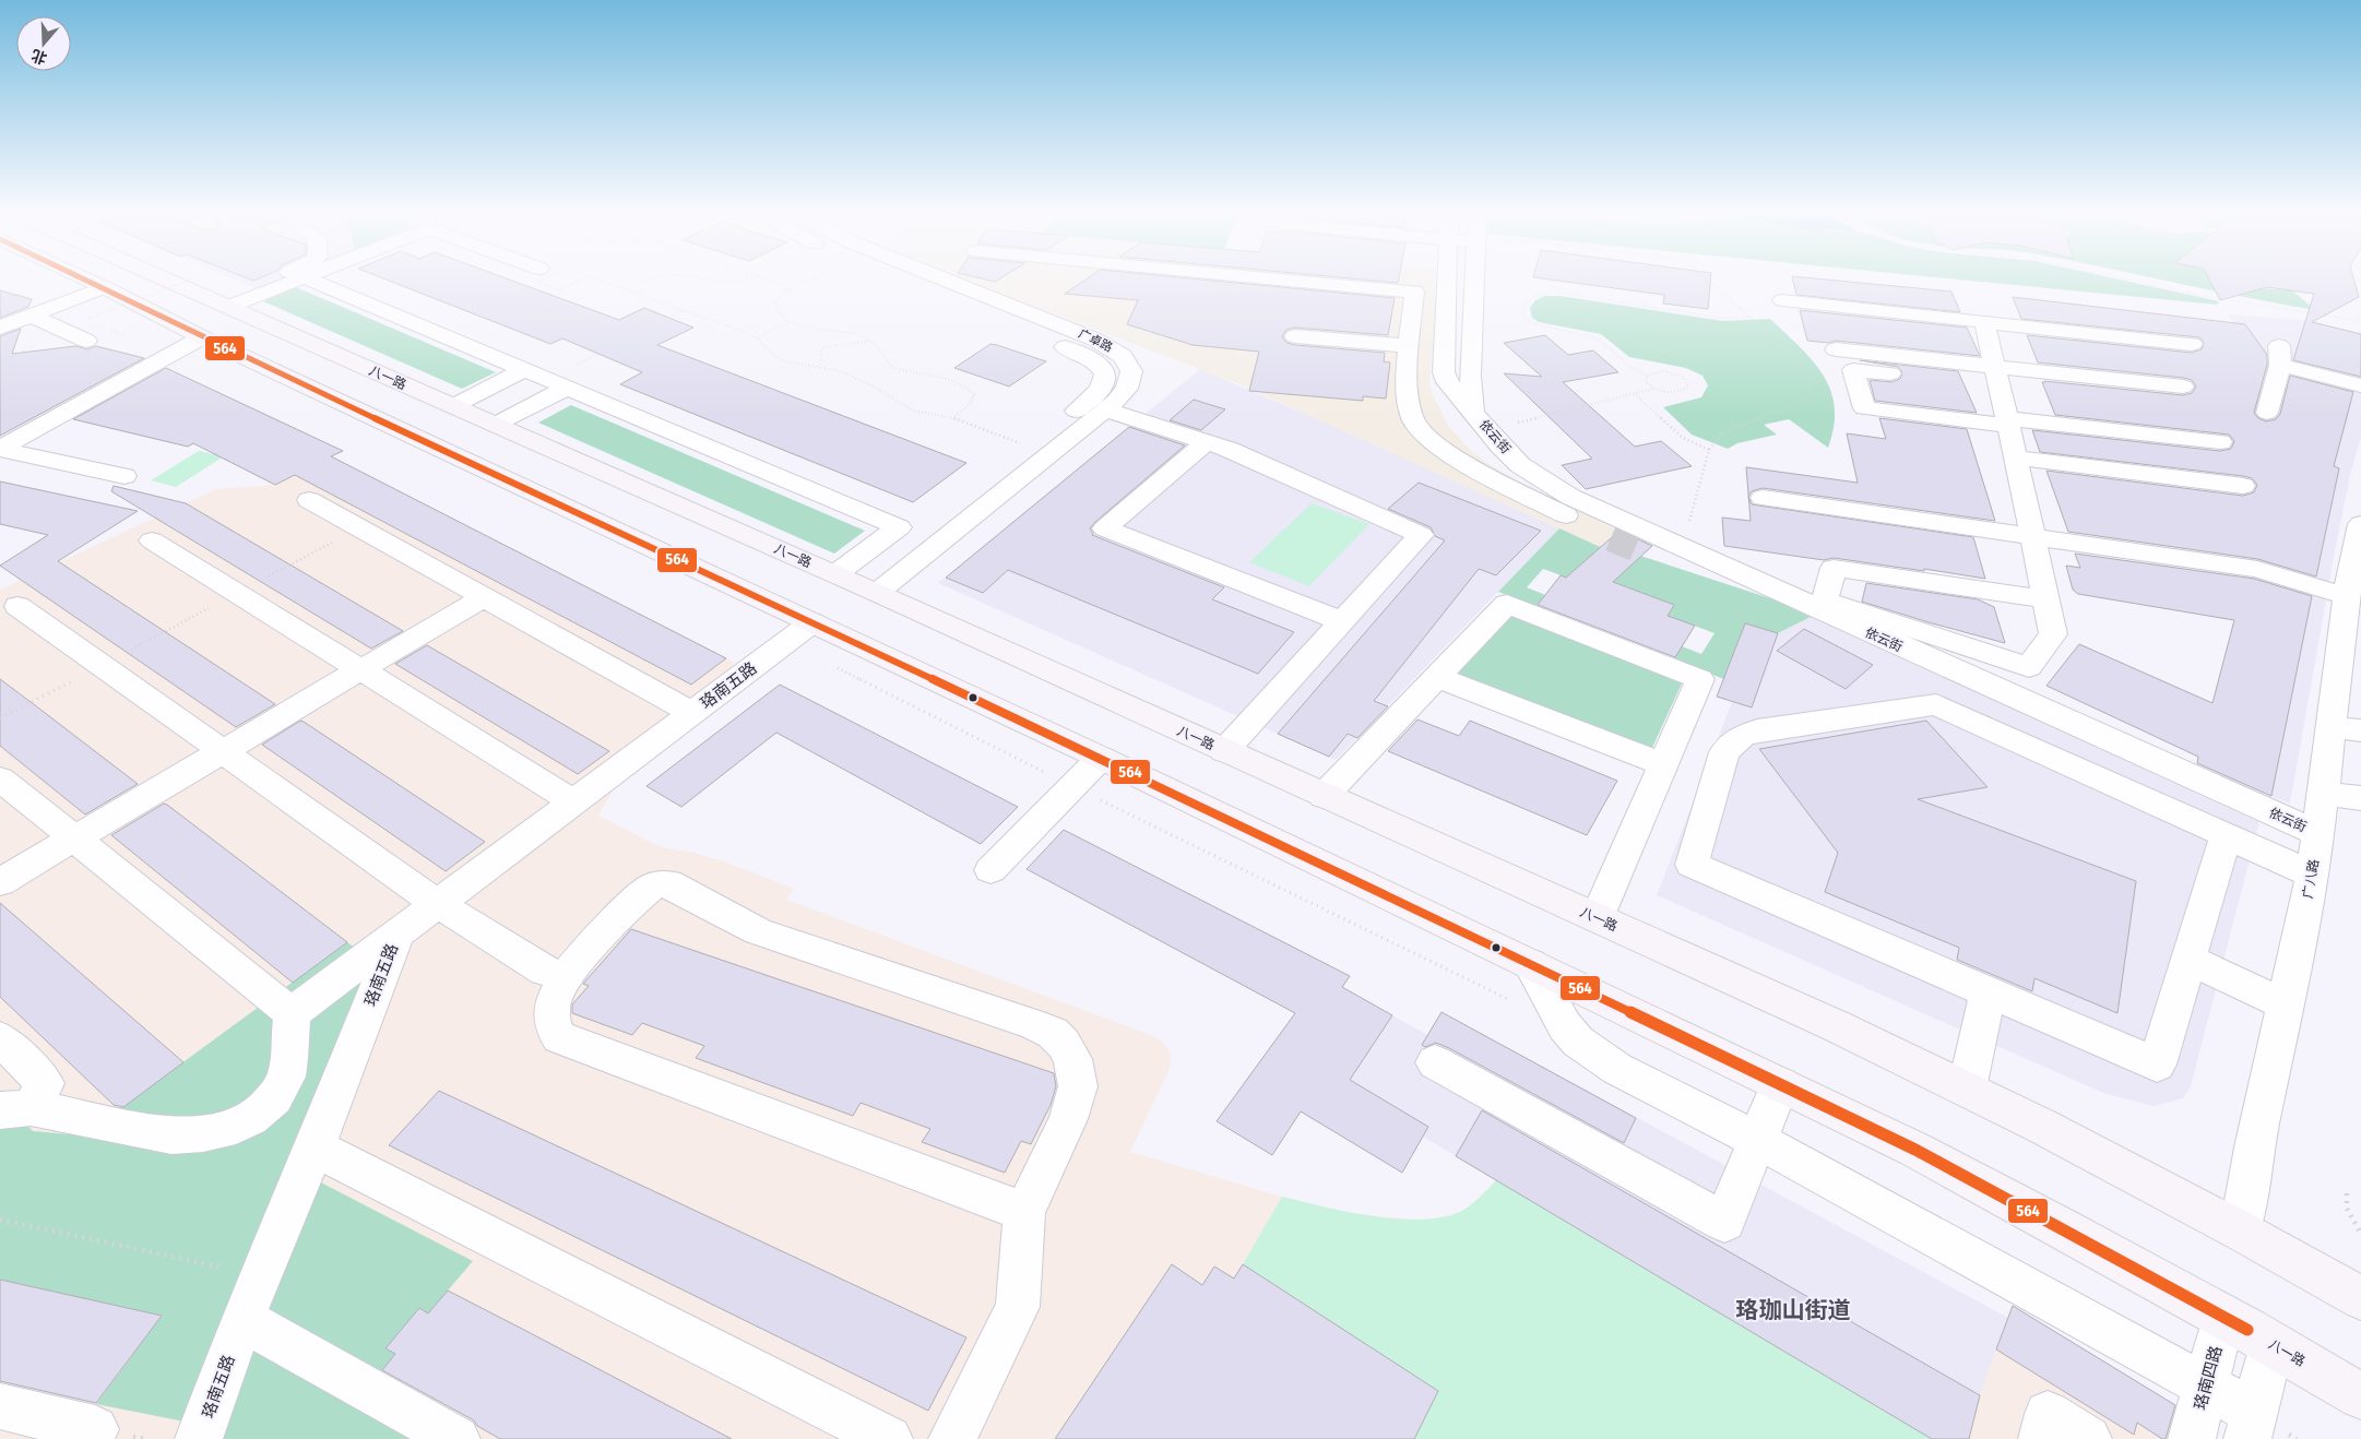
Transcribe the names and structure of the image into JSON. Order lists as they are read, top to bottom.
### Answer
{
  "streets": {
    "main road": ["八一路"],
    "street": [
      "广卓路",
      "依云街",
      "珞南五路",
      "广八路",
      "珞南四路"
    ]
  },
  "crossings": [
    ["广卓路", "八一路"],
    ["八一路", "珞南五路"],
    ["八一路", "广八路"],
    ["八一路", "珞南四路"],
    ["依云街", "广八路"]
  ],
  "districts": ["珞珈山街道"],
  "lines": ["transit line 564"],
  "north": "bottom"
}
